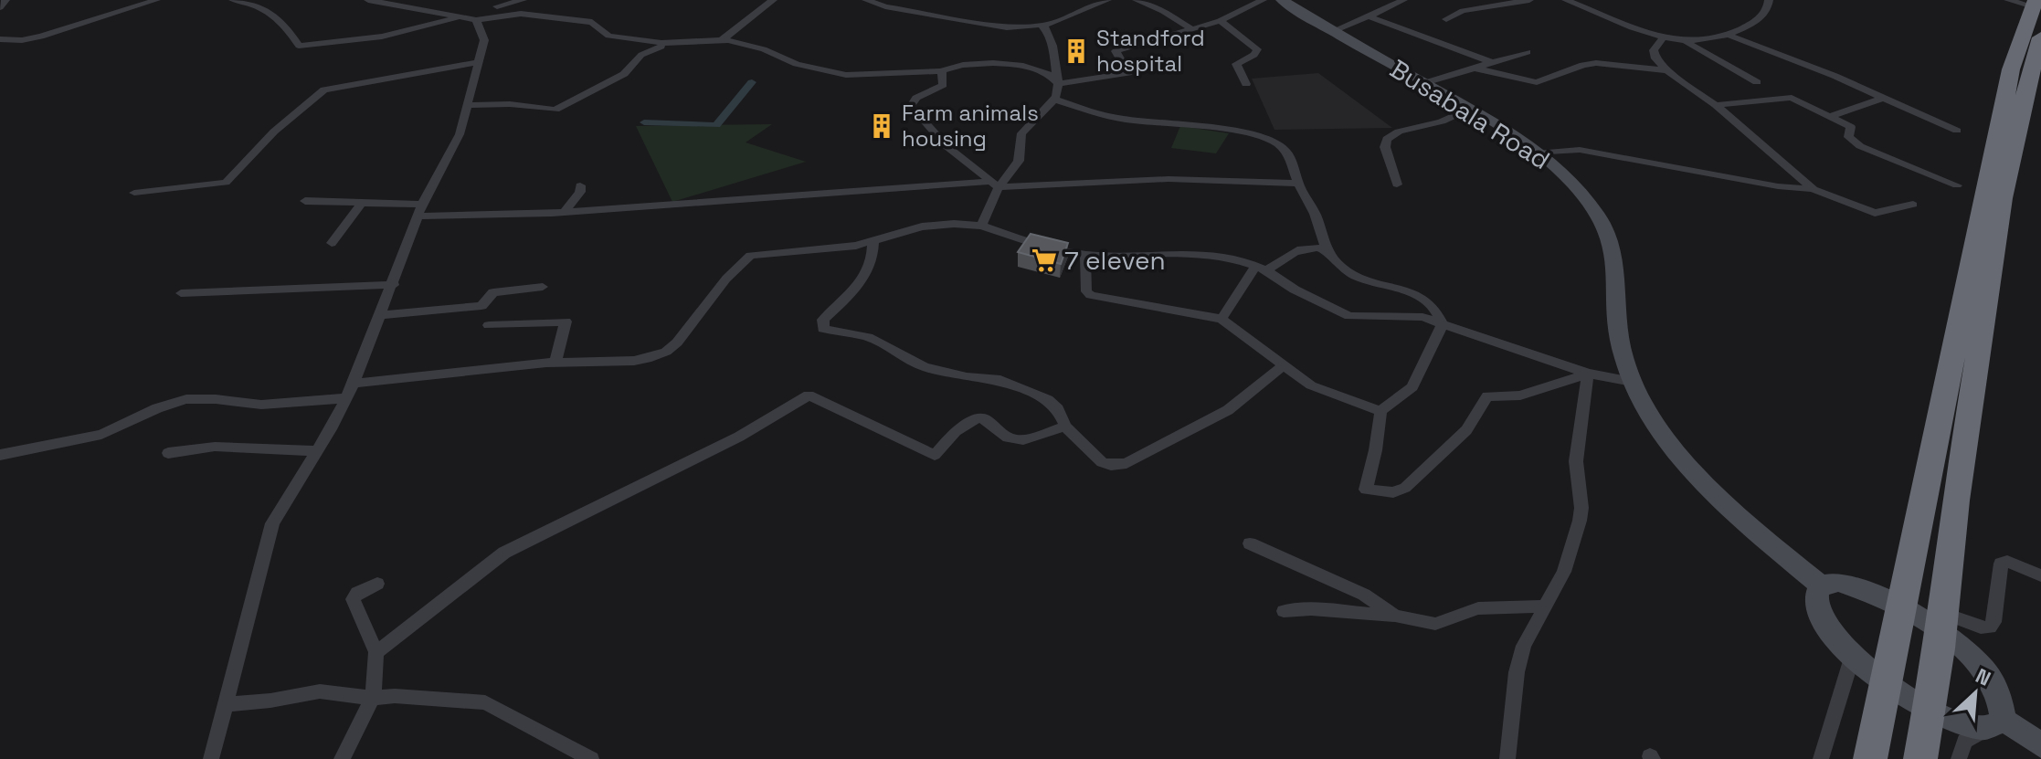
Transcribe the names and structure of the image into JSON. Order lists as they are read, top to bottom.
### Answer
{
  "streets": {
    "street": ["Busabala Road"]
  },
  "places": {
    "building": ["Standford hospital", "Farm animals housing"],
    "supermarket": ["7 eleven"]
  },
  "north": "top right"
}
